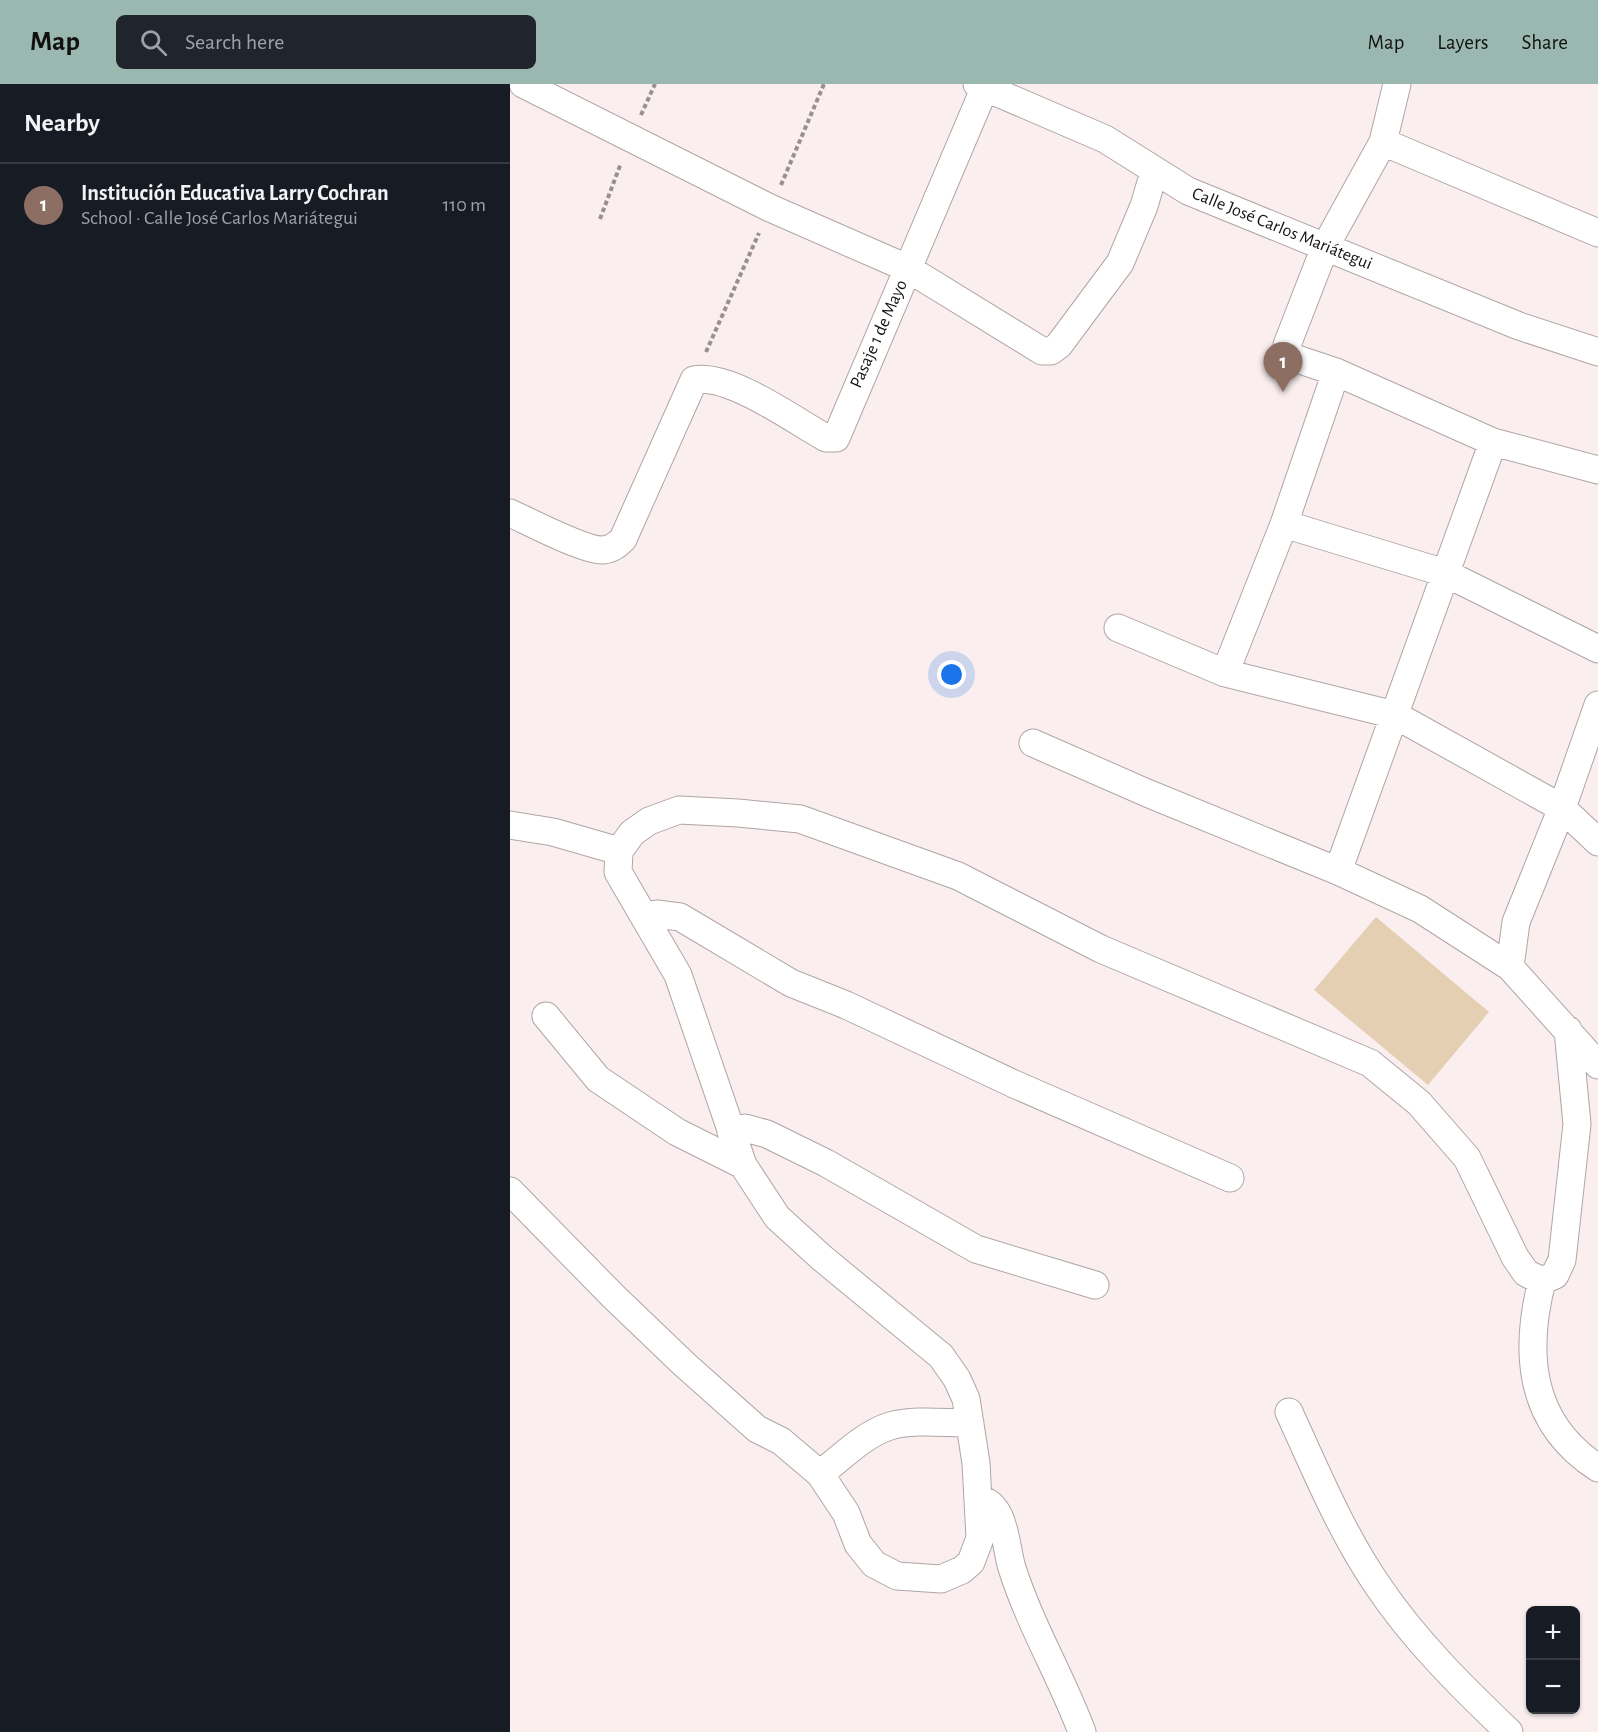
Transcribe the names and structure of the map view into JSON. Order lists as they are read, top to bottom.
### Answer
{
  "streets": {
    "street": ["Calle José Carlos Mariátegui", "Pasaje 1 de Mayo"]
  },
  "crossings": [
    ["Calle José Carlos Mariátegui", "Pasaje 1 de Mayo"]
  ],
  "page": {
    "header": "Map",
    "search": "Search here",
    "nav": ["Map", "Layers", "Share"],
    "heading": "Nearby",
    "list": [
      {
        "mark": "1",
        "name": "Institución Educativa Larry Cochran",
        "note": "School · Calle José Carlos Mariátegui",
        "value": "110 m"
      }
    ],
    "pins": "1",
    "map_buttons": ["+", "−"]
  }
}
